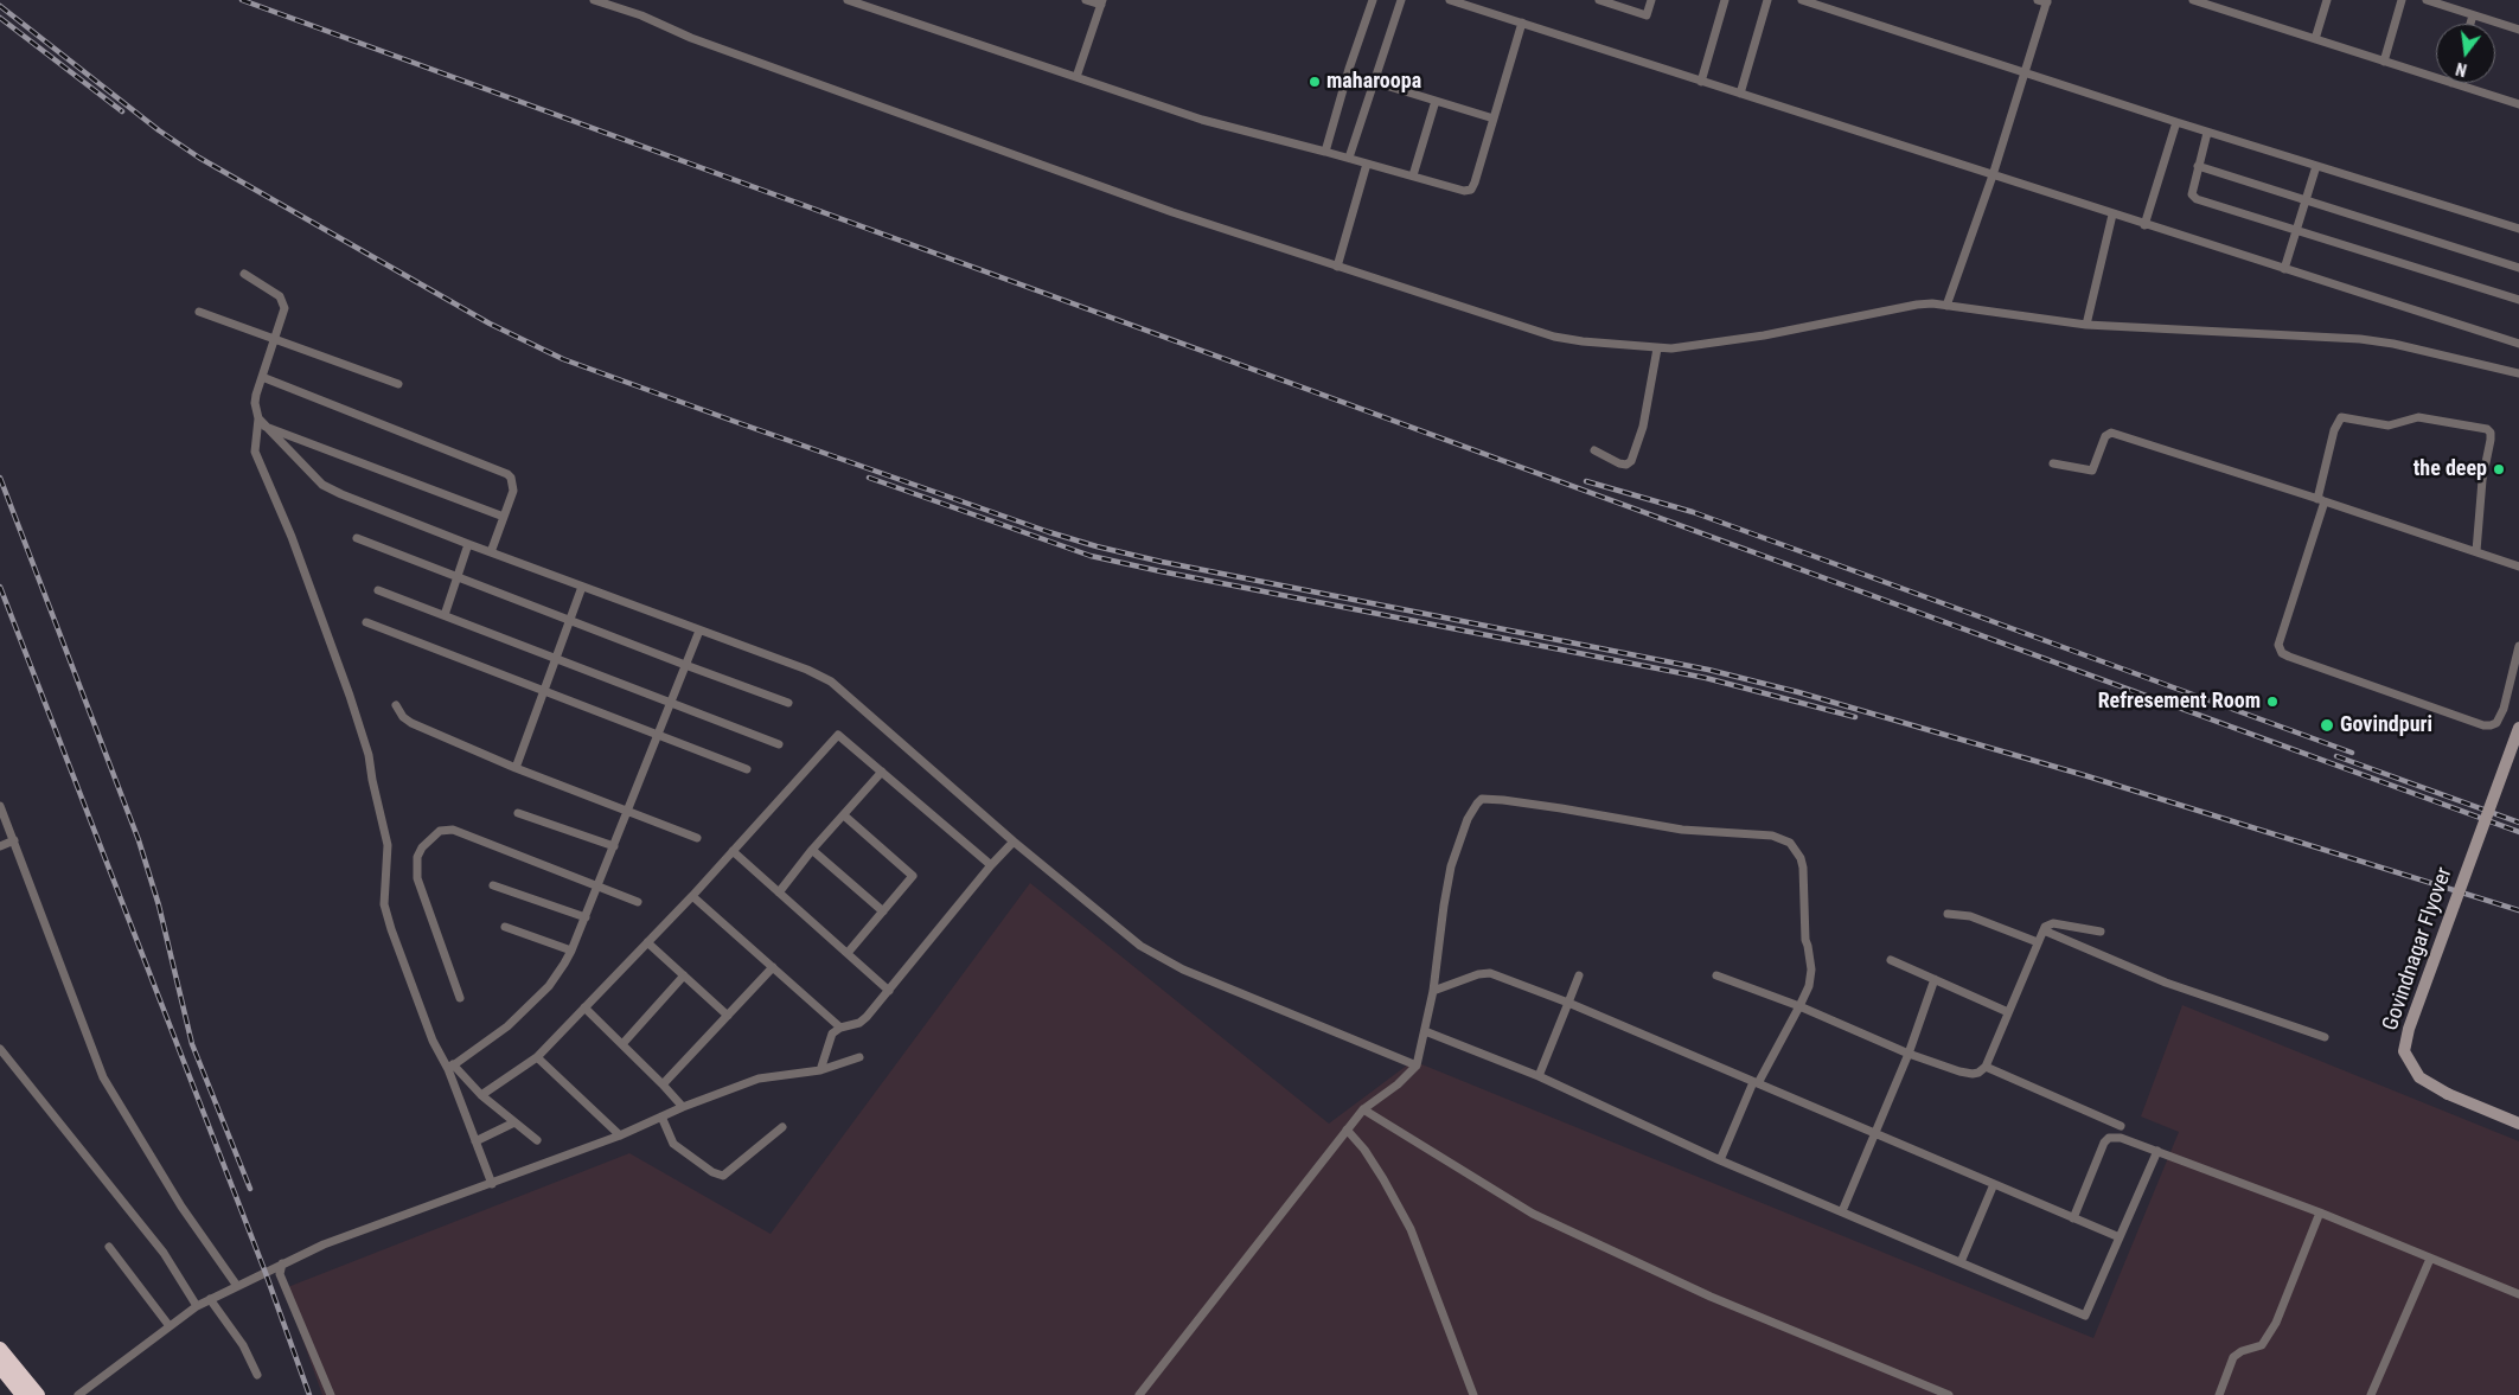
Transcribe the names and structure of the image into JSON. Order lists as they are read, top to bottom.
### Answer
{
  "streets": {
    "main road": ["Govindnagar Flyover"]
  },
  "places": [
    "maharoopa",
    "the deep",
    "Refresement Room",
    "Govindpuri"
  ],
  "north": "bottom"
}
